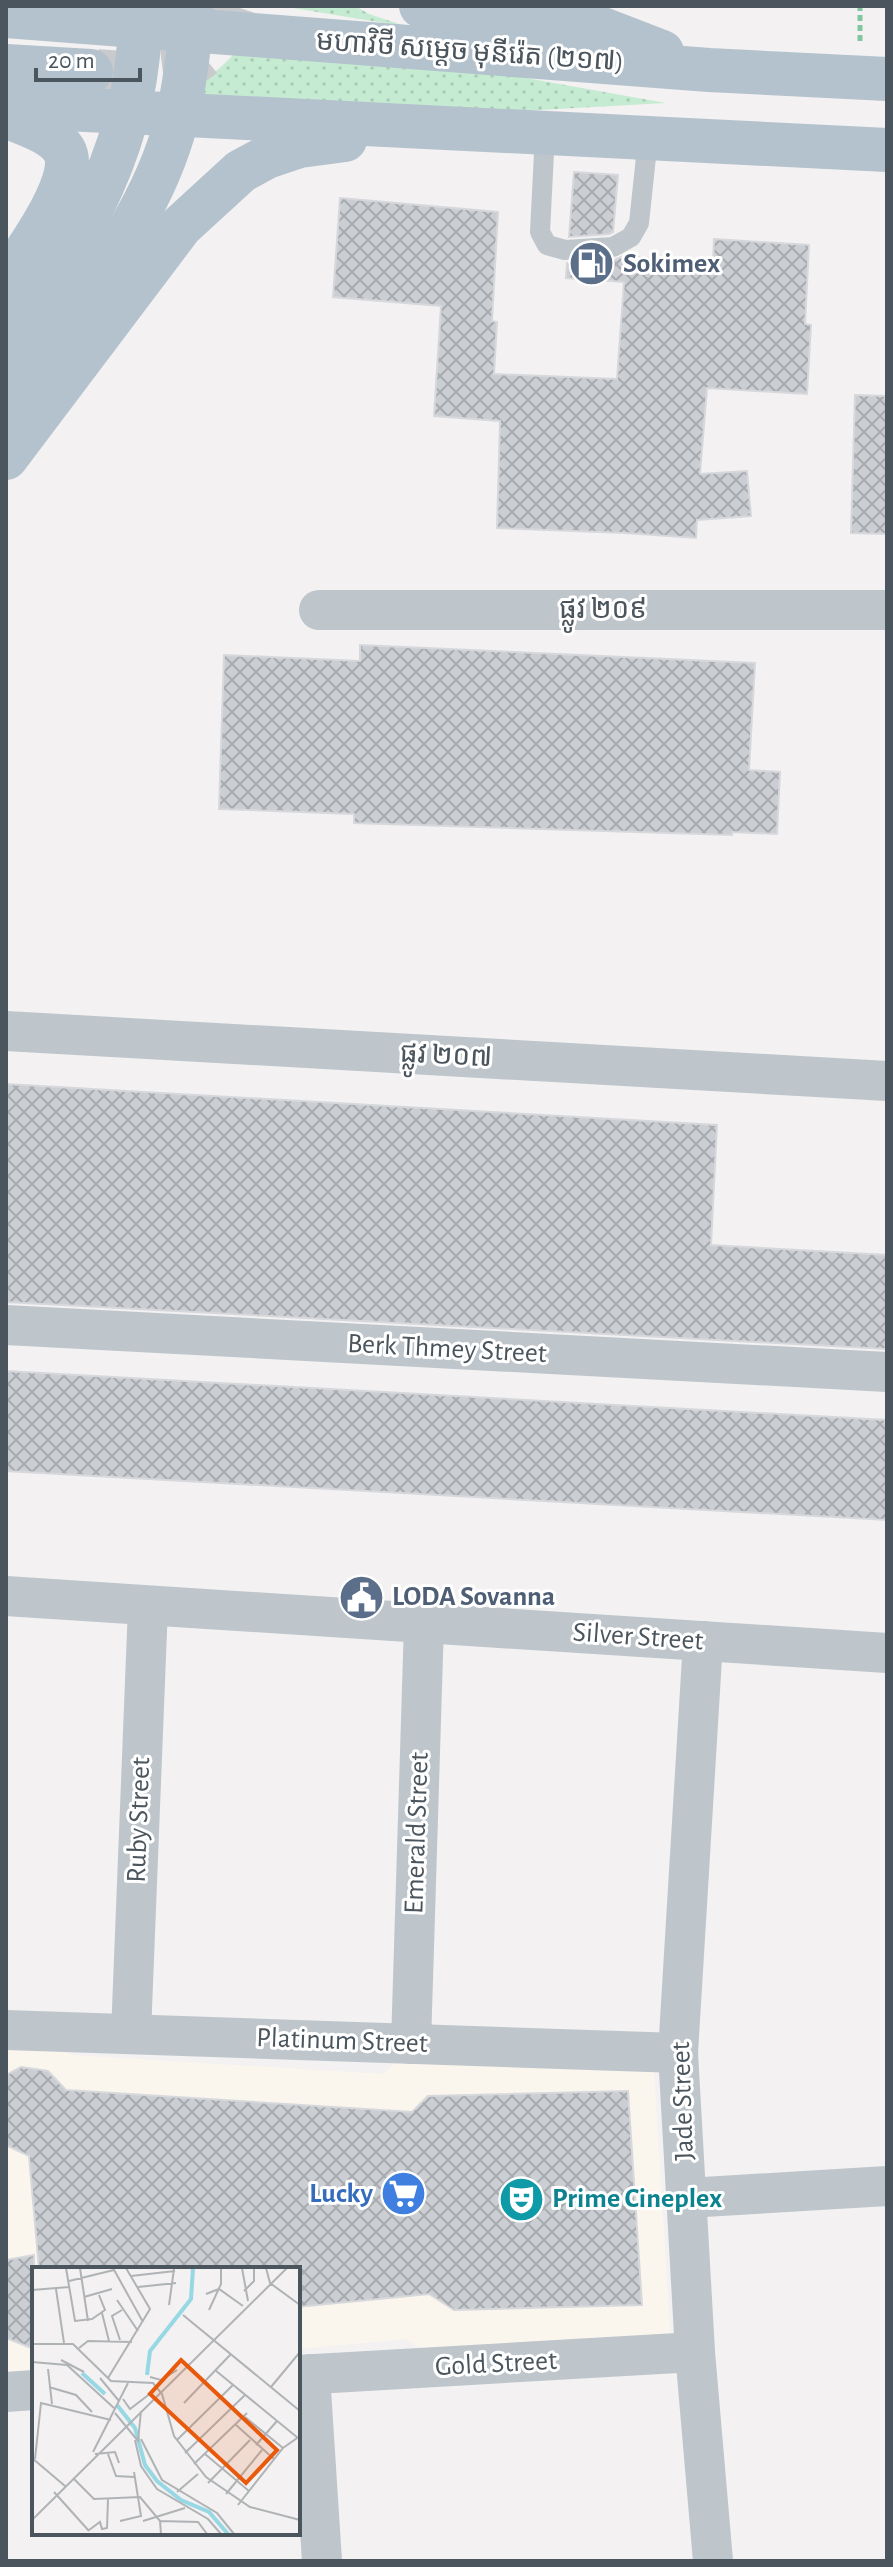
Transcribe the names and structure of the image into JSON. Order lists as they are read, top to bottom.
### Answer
{
  "streets": {
    "main road": ["មហាវិថី សម្តេច មុនីរ៉េត (២១៧)"],
    "street": [
      "ផ្លូវ ២០៩",
      "ផ្លូវ ២០៧",
      "Berk Thmey Street",
      "Silver Street",
      "Ruby Street",
      "Emerald Street",
      "Platinum Street",
      "Jade Street",
      "Gold Street"
    ]
  },
  "crossings": [
    ["Silver Street", "Ruby Street"],
    ["Silver Street", "Emerald Street"],
    ["Silver Street", "Jade Street"],
    ["Ruby Street", "Platinum Street"],
    ["Emerald Street", "Platinum Street"],
    ["Platinum Street", "Jade Street"],
    ["Jade Street", "Gold Street"]
  ],
  "places": {
    "fuel station": ["Sokimex"],
    "public building": ["LODA Sovanna"],
    "supermarket": ["Lucky"],
    "theatre": ["Prime Cineplex"]
  },
  "scale_bar": "20 m"
}
